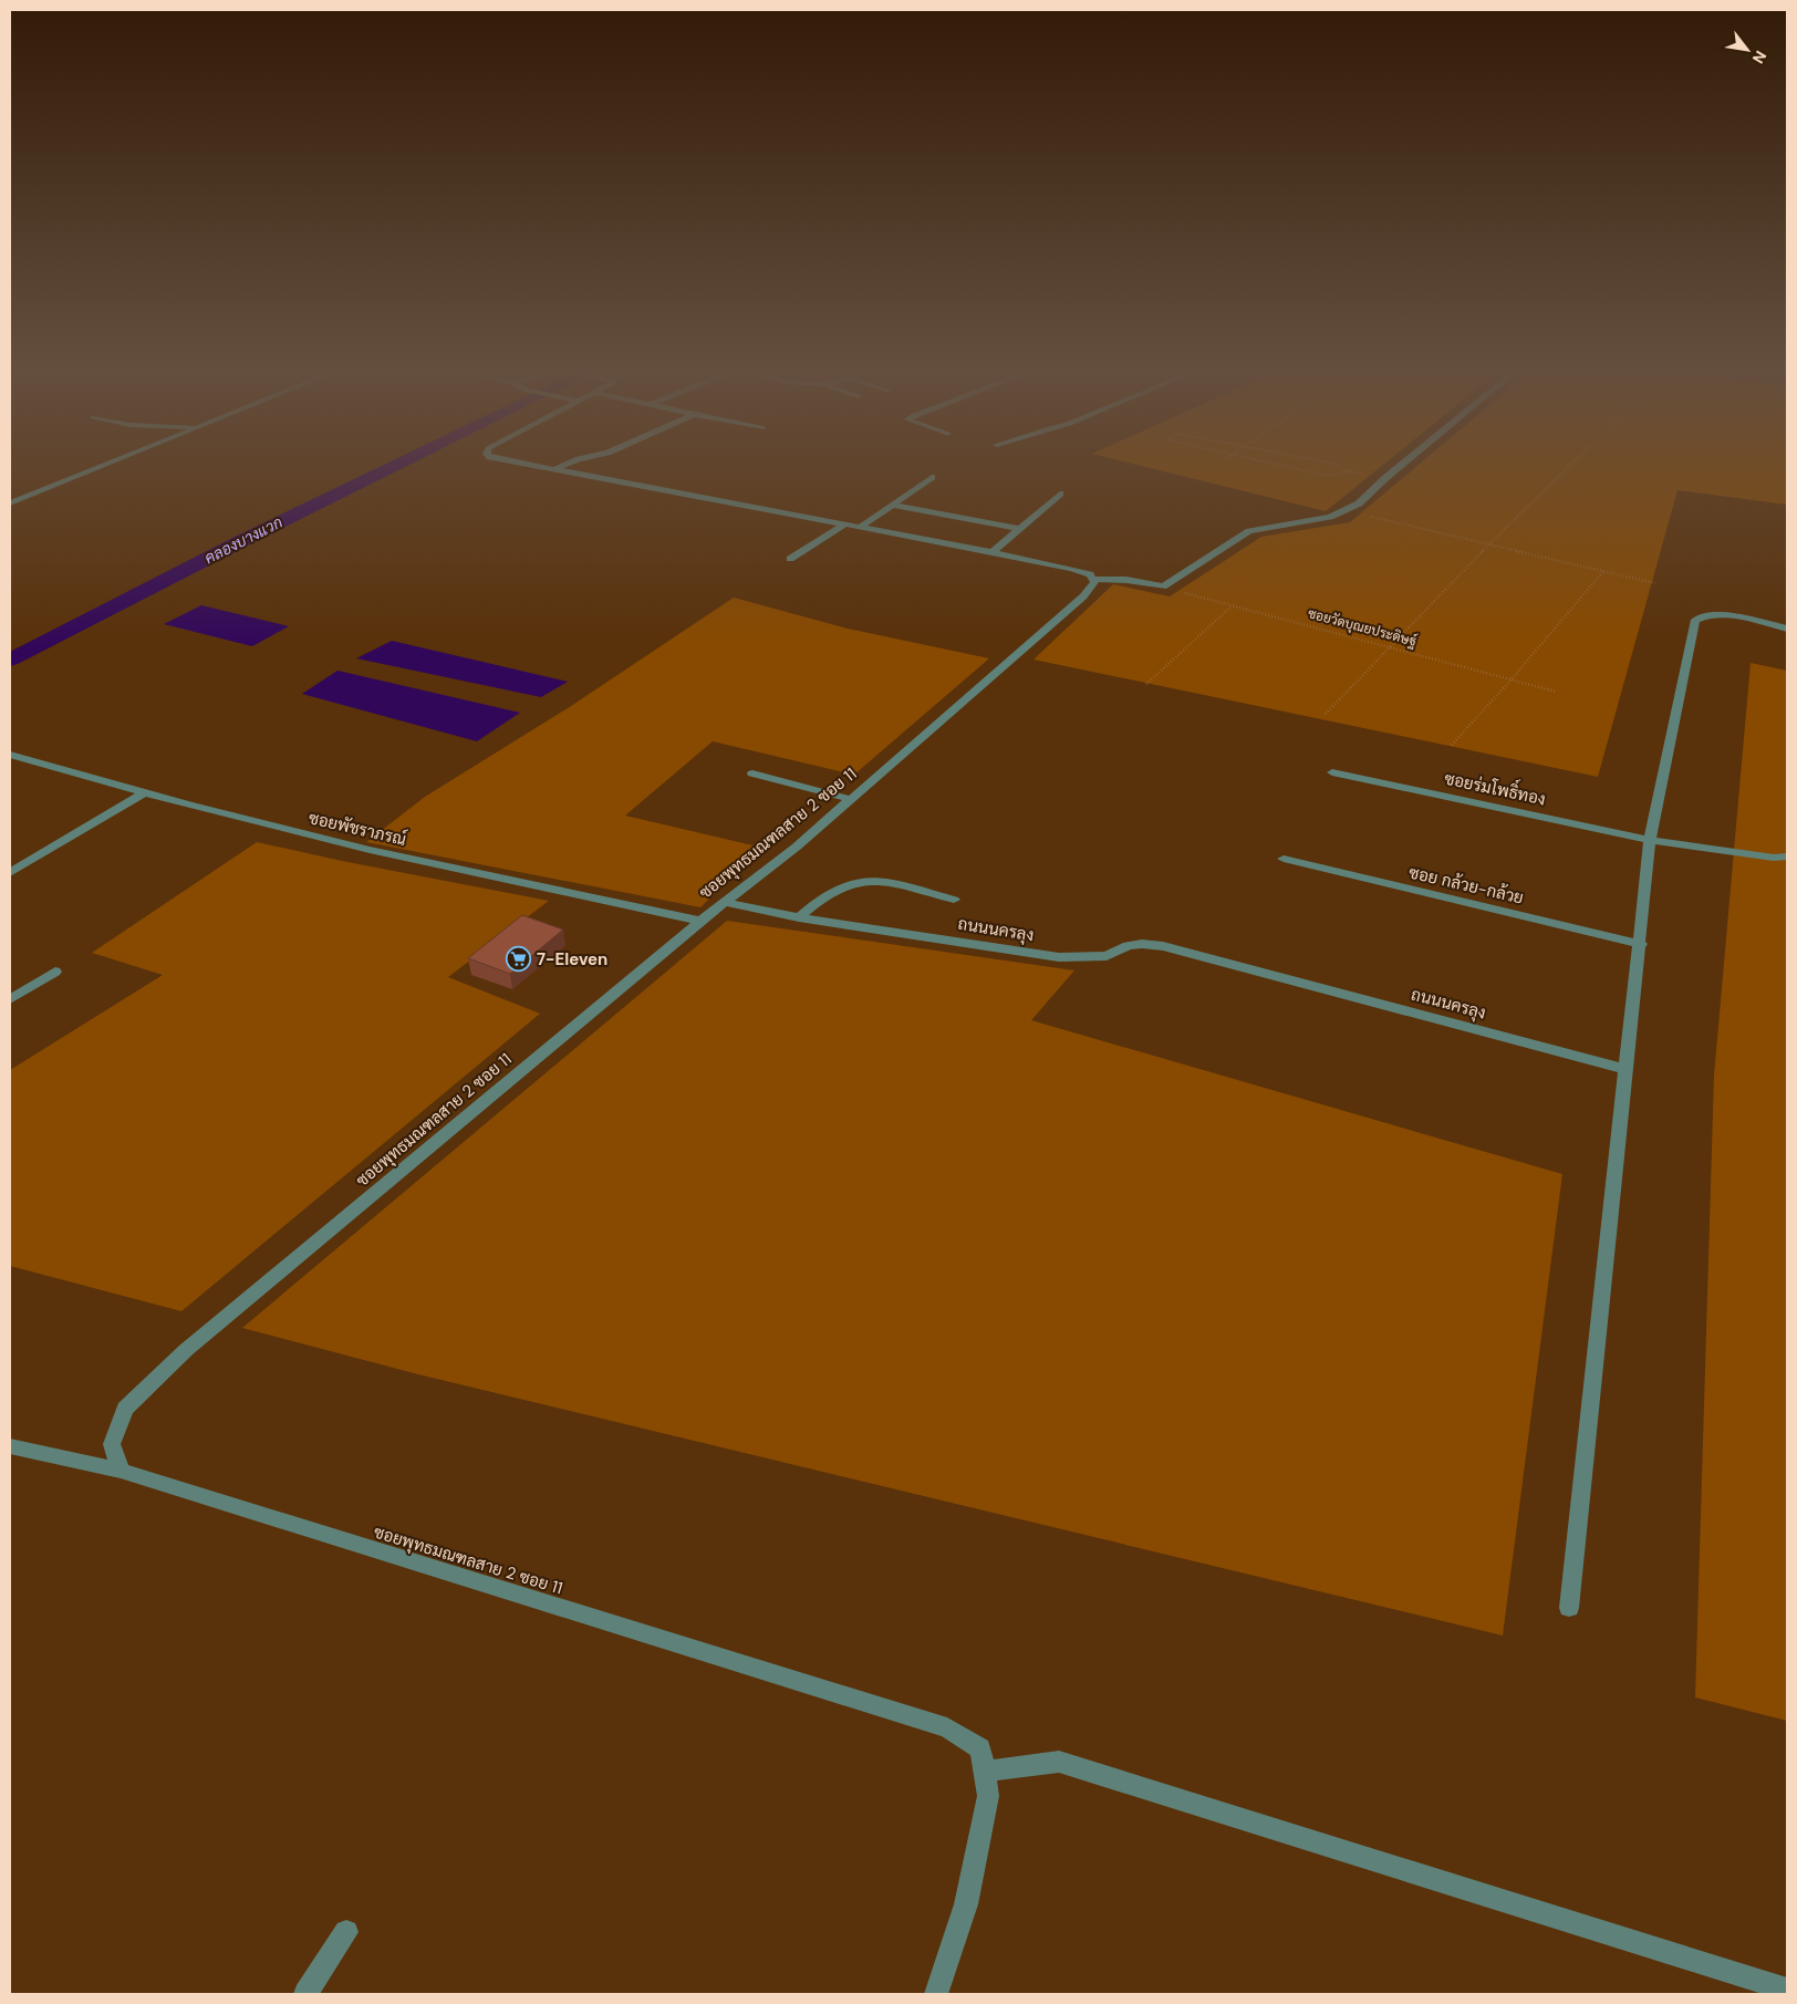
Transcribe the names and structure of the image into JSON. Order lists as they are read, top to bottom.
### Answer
{
  "streets": {
    "street": [
      "ซอยร่มโพธิ์ทอง",
      "ซอยพัชราภรณ์",
      "ซอยพุทธมณฑลสาย 2 ซอย 11",
      "ซอย กล้วย-กล้วย",
      "ถนนนครลุง"
    ],
    "path": ["ซอยวัดบุณยประดิษฐ์"]
  },
  "crossings": [
    ["ซอยพัชราภรณ์", "ซอยพุทธมณฑลสาย 2 ซอย 11"],
    ["ซอยพุทธมณฑลสาย 2 ซอย 11", "ถนนนครลุง"]
  ],
  "water": ["คลองบางแวก"],
  "places": {
    "supermarket": ["7-Eleven"]
  },
  "north": "bottom right"
}
